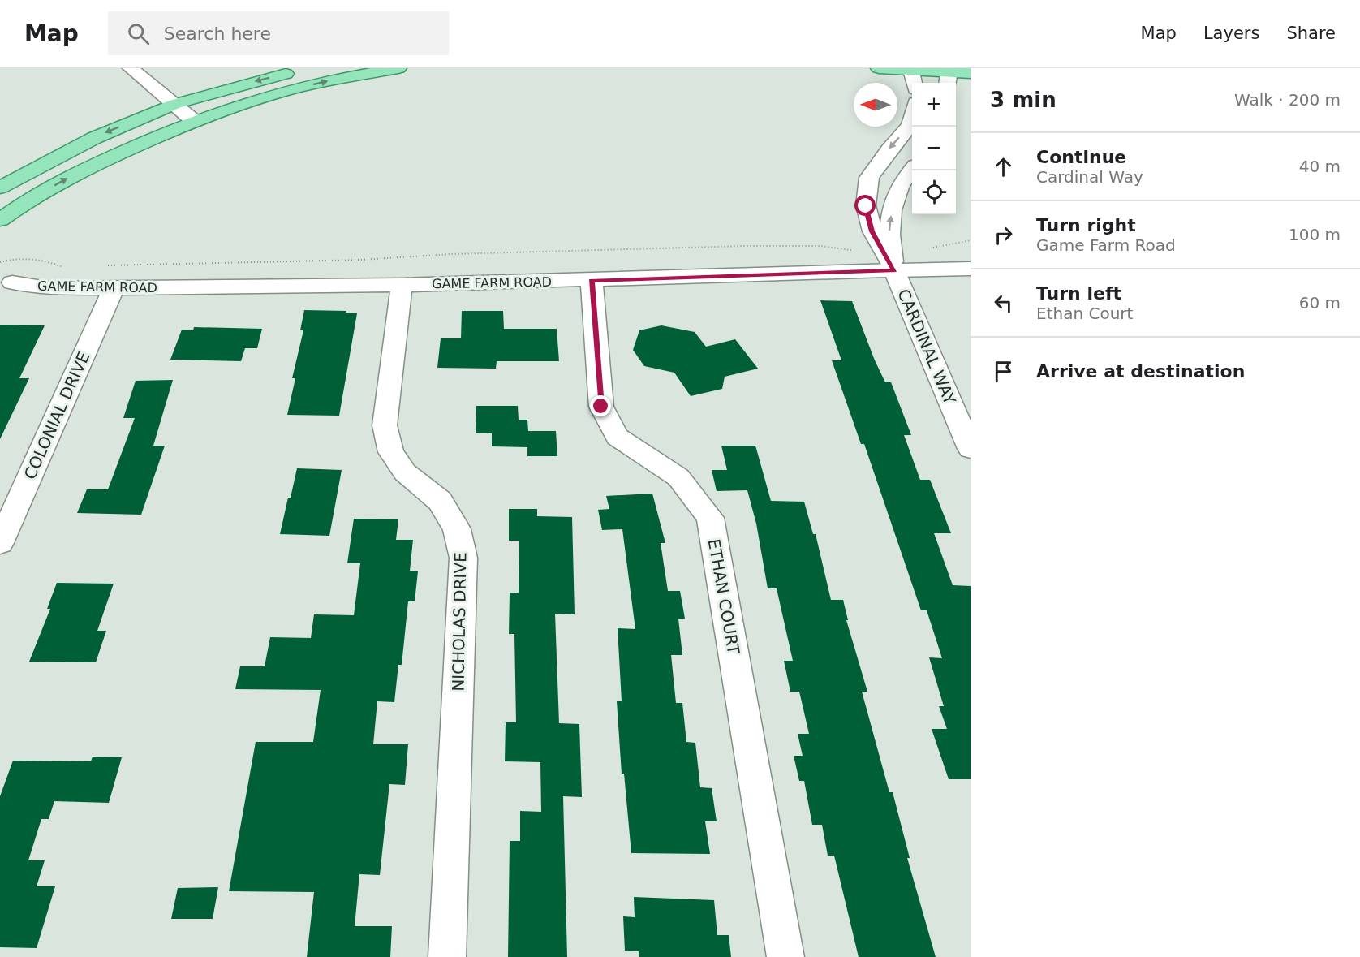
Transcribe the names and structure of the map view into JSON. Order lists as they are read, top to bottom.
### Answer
{
  "streets": {
    "street": [
      "GAME FARM ROAD",
      "CARDINAL WAY",
      "COLONIAL DRIVE",
      "ETHAN COURT",
      "NICHOLAS DRIVE"
    ]
  },
  "crossings": [
    ["GAME FARM ROAD", "CARDINAL WAY"],
    ["GAME FARM ROAD", "COLONIAL DRIVE"],
    ["GAME FARM ROAD", "ETHAN COURT"],
    ["GAME FARM ROAD", "NICHOLAS DRIVE"]
  ],
  "north": "left",
  "page": {
    "header": "Map",
    "search": "Search here",
    "nav": ["Map", "Layers", "Share"],
    "heading": ["3 min", "Walk · 200 m"],
    "map_buttons": ["+", "−"],
    "list": [
      ["Continue", "Cardinal Way", "40 m"],
      ["Turn right", "Game Farm Road", "100 m"],
      ["Turn left", "Ethan Court", "60 m"],
      "Arrive at destination"
    ]
  }
}
